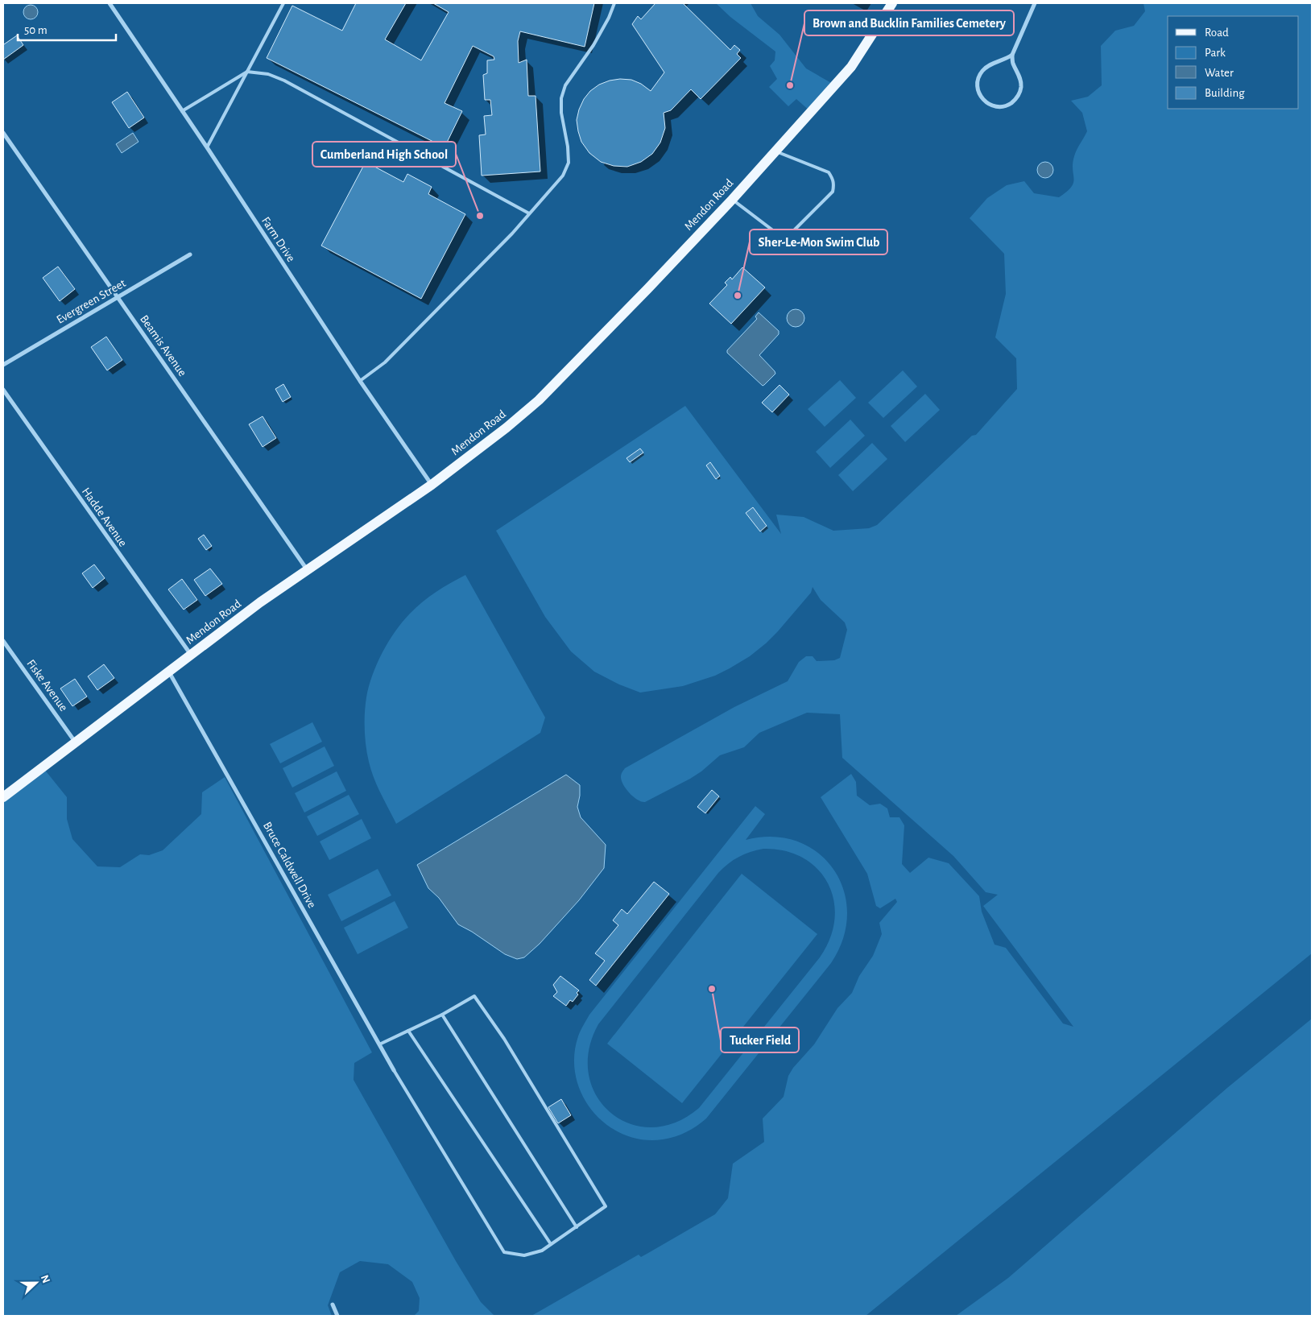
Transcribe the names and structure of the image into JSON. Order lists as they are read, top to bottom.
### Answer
{
  "streets": {
    "main road": ["Mendon Road"],
    "street": [
      "Farm Drive",
      "Evergreen Street",
      "Beamis Avenue",
      "Hadde Avenue",
      "Fiske Avenue",
      "Bruce Caldwell Drive"
    ]
  },
  "crossings": [
    ["Mendon Road", "Farm Drive"],
    ["Mendon Road", "Beamis Avenue"],
    ["Mendon Road", "Hadde Avenue"],
    ["Mendon Road", "Fiske Avenue"],
    ["Mendon Road", "Bruce Caldwell Drive"],
    ["Evergreen Street", "Beamis Avenue"]
  ],
  "places": [
    "Brown and Bucklin Families Cemetery",
    "Cumberland High School",
    "Sher-Le-Mon Swim Club",
    "Tucker Field"
  ],
  "legend": [
    "Road",
    "Park",
    "Water",
    "Building"
  ],
  "scale_bar": "50 m",
  "north": "right"
}
